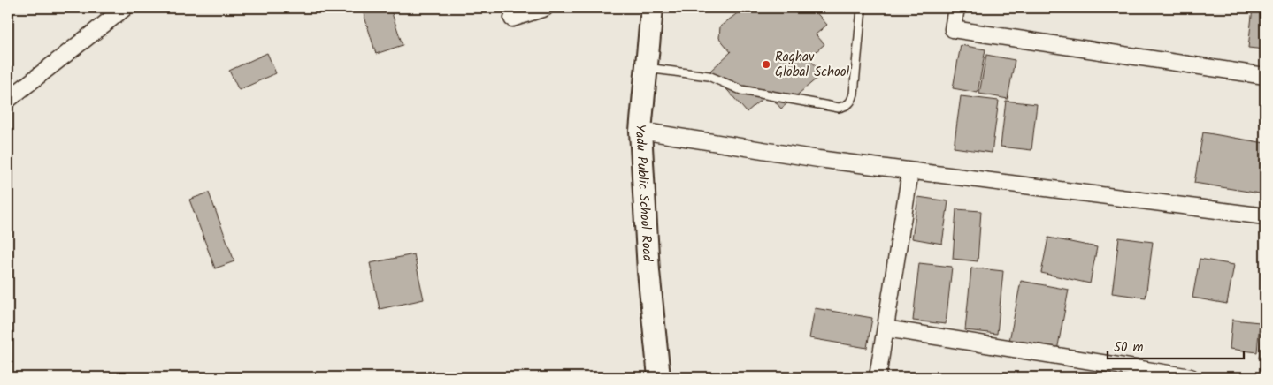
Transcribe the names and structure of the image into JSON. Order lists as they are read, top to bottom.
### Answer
{
  "streets": {
    "street": ["Yadu Public School Road"]
  },
  "places": ["Raghav Global School"],
  "scale_bar": "50 m"
}
